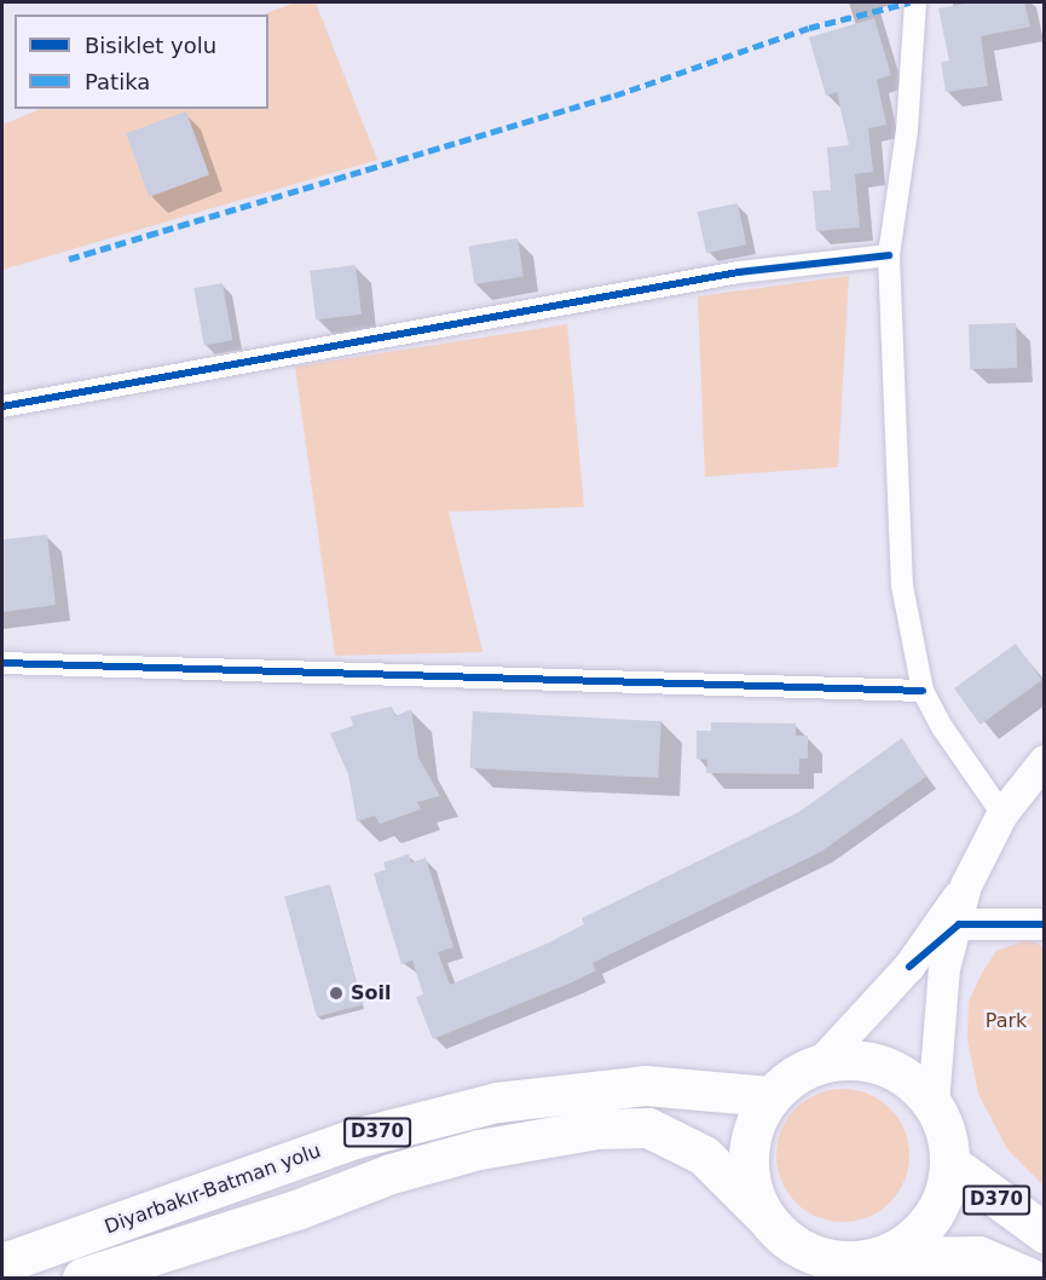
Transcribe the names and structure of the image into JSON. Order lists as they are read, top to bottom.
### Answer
{
  "streets": {
    "highway": ["D370", "Diyarbakır-Batman yolu"]
  },
  "crossings": [
    ["D370", "Diyarbakır-Batman yolu"]
  ],
  "parks": ["Park"],
  "places": ["Soil"],
  "legend": ["Bisiklet yolu", "Patika"]
}
